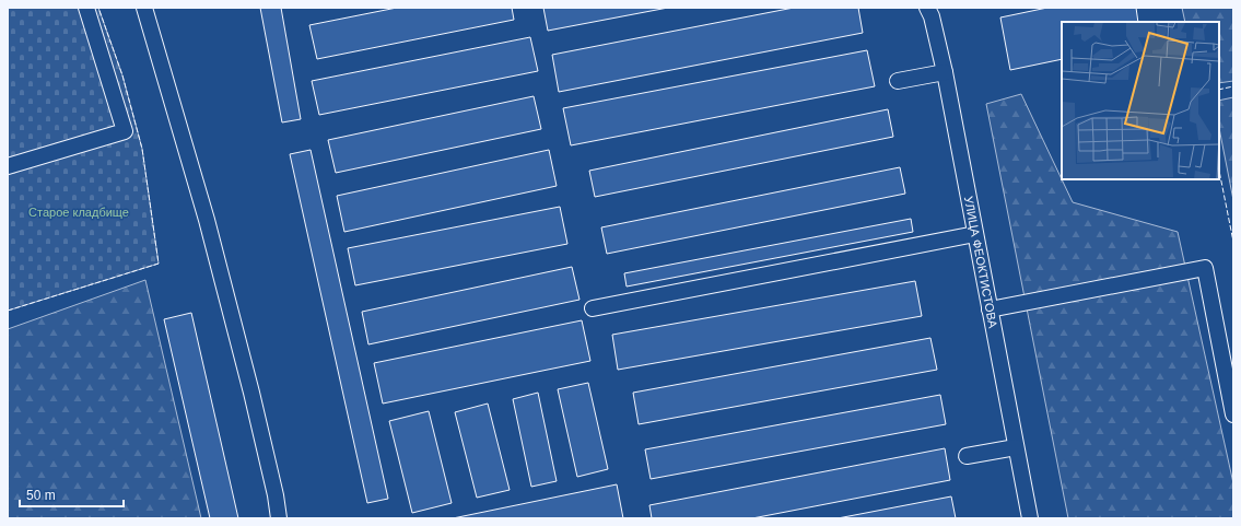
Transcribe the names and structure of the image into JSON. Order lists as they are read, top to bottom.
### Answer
{
  "streets": {
    "street": ["УЛИЦА ФЕОКТИСТОВА"]
  },
  "parks": ["Старое кладбище"],
  "scale_bar": "50 m"
}
